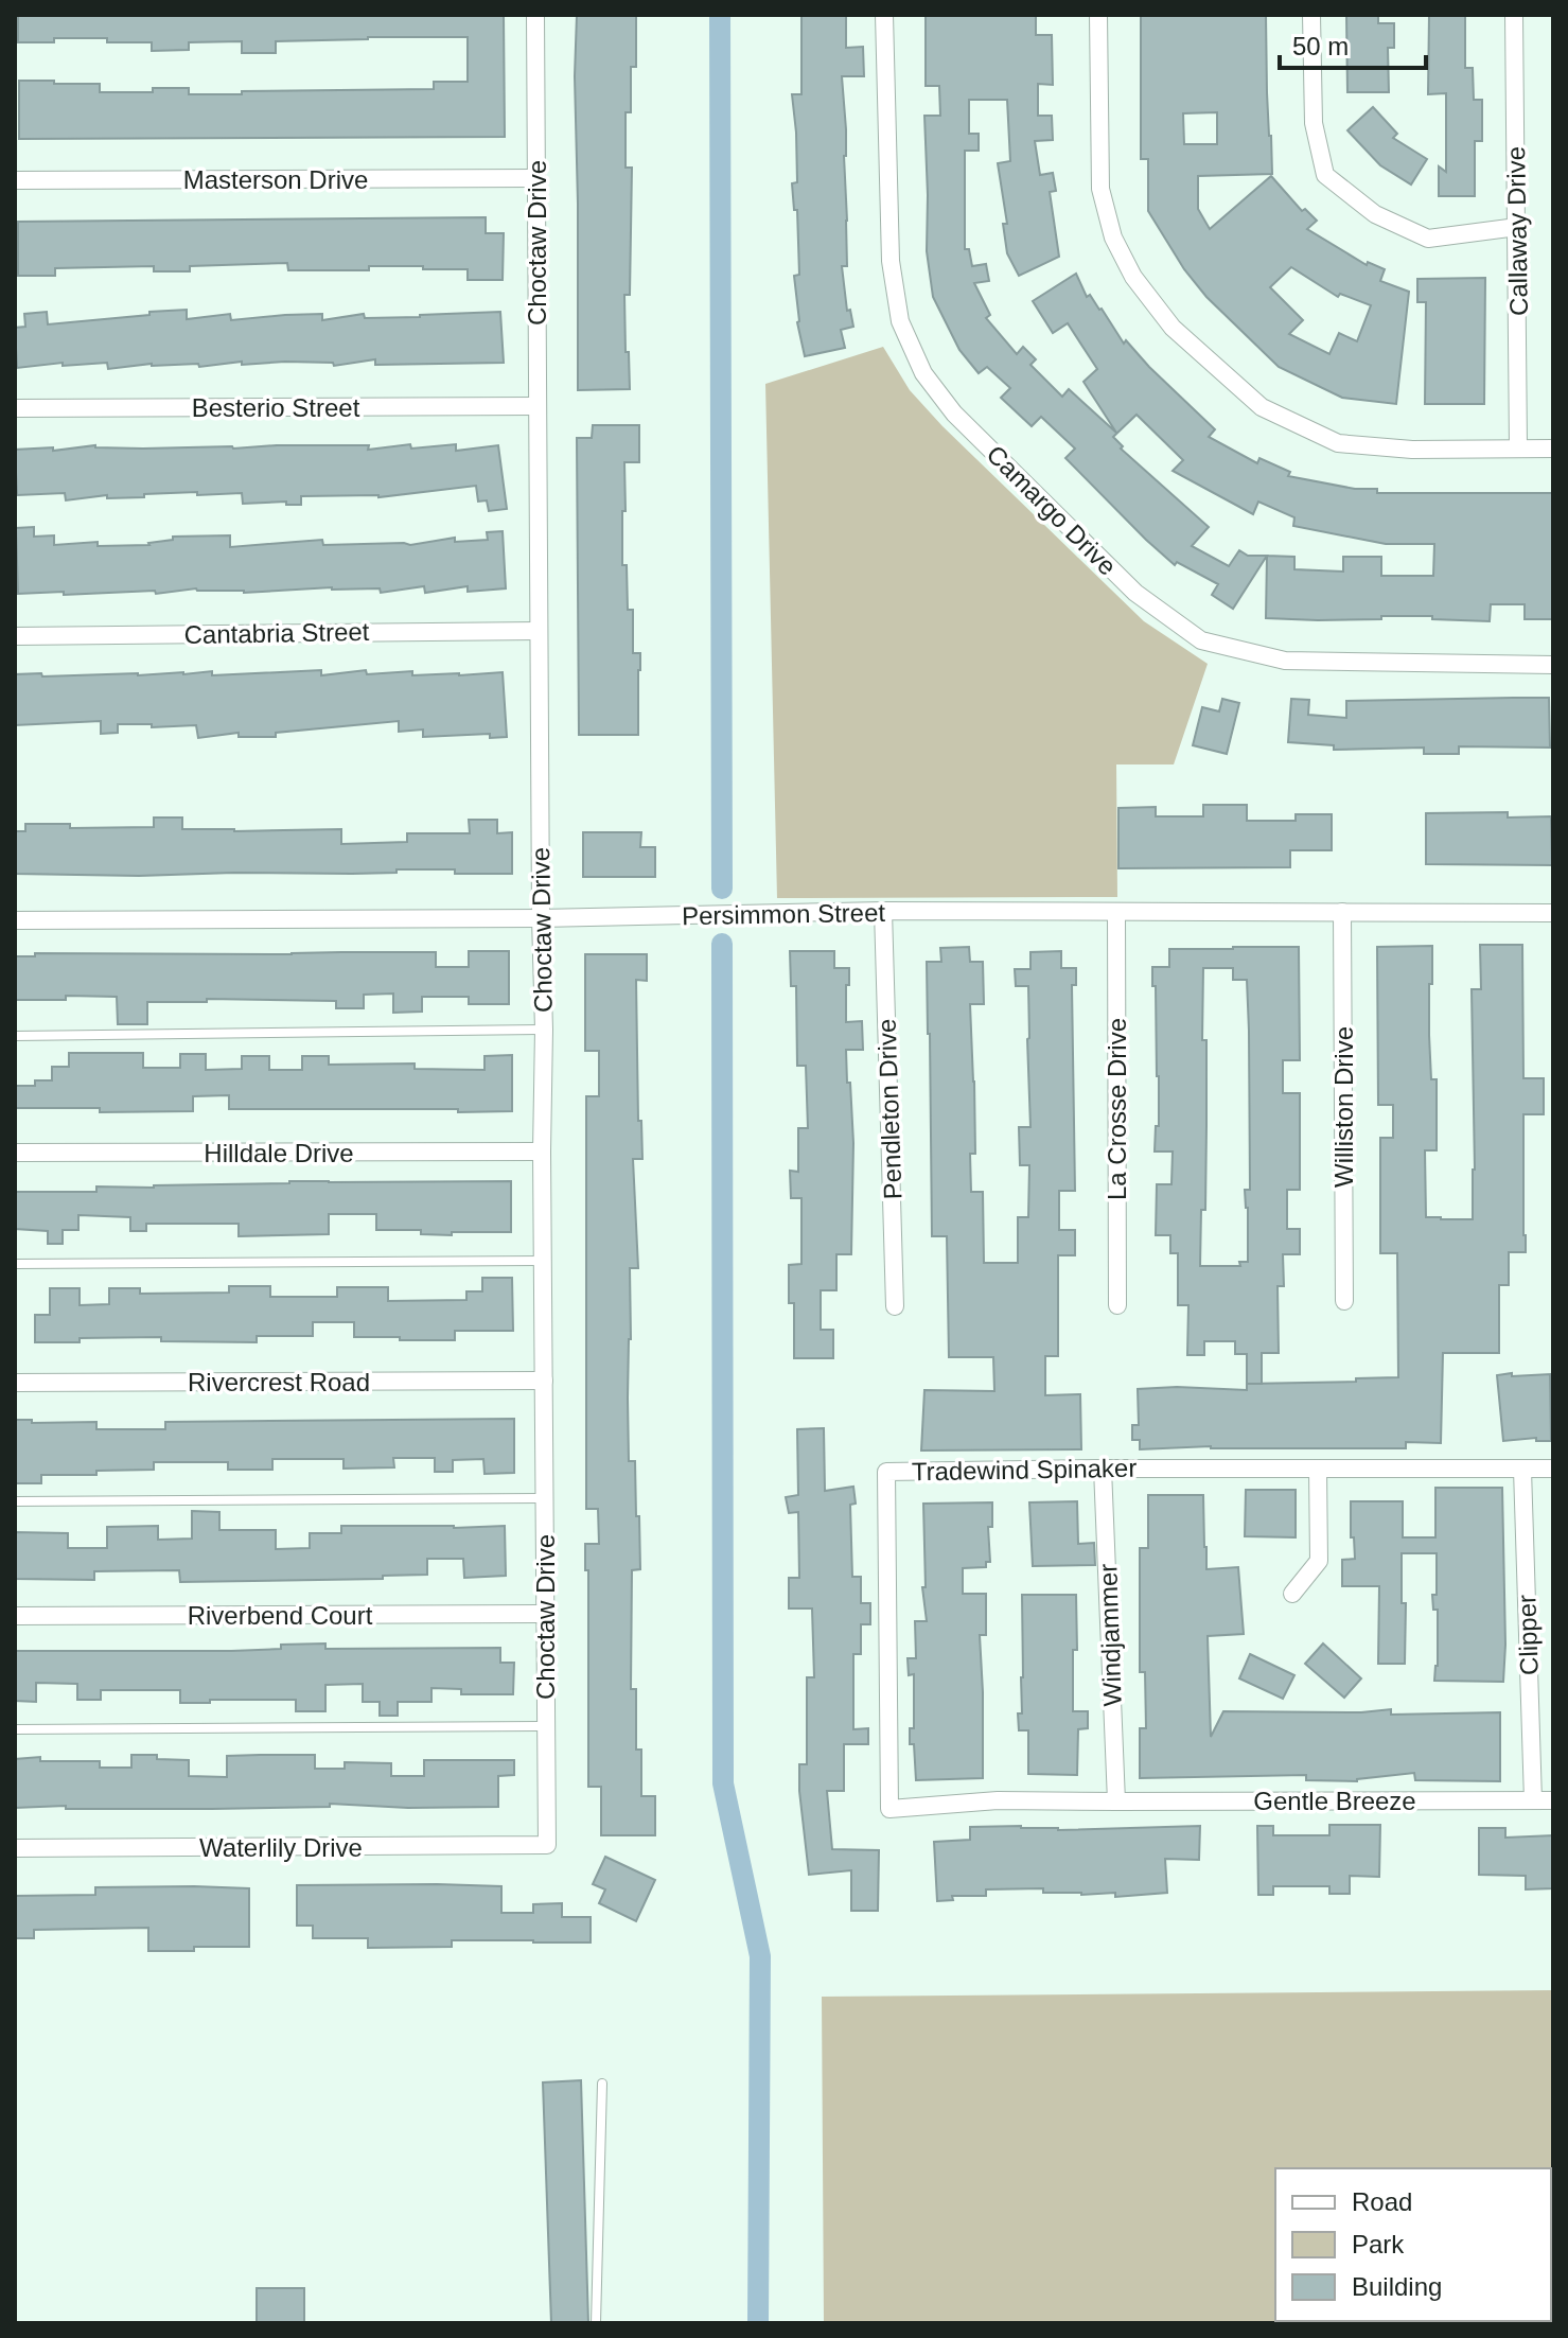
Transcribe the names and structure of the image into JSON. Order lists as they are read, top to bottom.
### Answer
{
  "streets": {
    "street": [
      "Masterson Drive",
      "Callaway Drive",
      "Choctaw Drive",
      "Besterio Street",
      "Camargo Drive",
      "Cantabria Street",
      "Persimmon Street",
      "Williston Drive",
      "Pendleton Drive",
      "La Crosse Drive",
      "Hilldale Drive",
      "Rivercrest Road",
      "Tradewind Spinaker",
      "Riverbend Court",
      "Windjammer",
      "Clipper",
      "Gentle Breeze",
      "Waterlily Drive"
    ]
  },
  "crossings": [
    ["Masterson Drive", "Choctaw Drive"],
    ["Choctaw Drive", "Besterio Street"],
    ["Choctaw Drive", "Cantabria Street"],
    ["Choctaw Drive", "Persimmon Street"],
    ["Choctaw Drive", "Hilldale Drive"],
    ["Choctaw Drive", "Rivercrest Road"],
    ["Choctaw Drive", "Riverbend Court"],
    ["Choctaw Drive", "Waterlily Drive"],
    ["Persimmon Street", "Williston Drive"],
    ["Persimmon Street", "Pendleton Drive"],
    ["Persimmon Street", "La Crosse Drive"],
    ["Tradewind Spinaker", "Windjammer"],
    ["Tradewind Spinaker", "Clipper"],
    ["Tradewind Spinaker", "Gentle Breeze"],
    ["Windjammer", "Gentle Breeze"],
    ["Clipper", "Gentle Breeze"]
  ],
  "legend": ["Road", "Park", "Building"],
  "scale_bar": "50 m"
}
